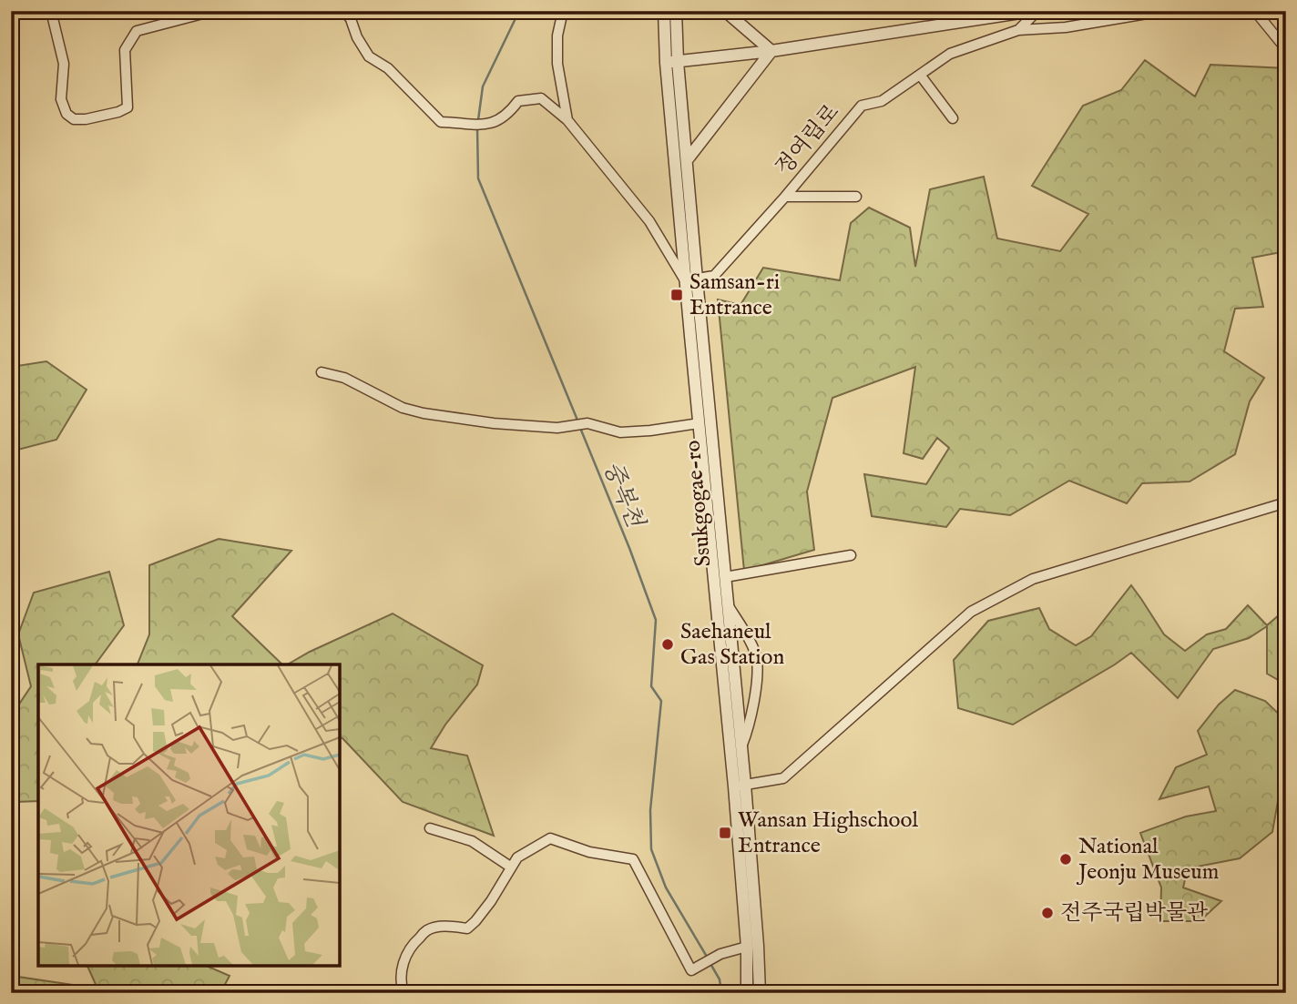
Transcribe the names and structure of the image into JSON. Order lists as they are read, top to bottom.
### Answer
{
  "streets": {
    "street": ["정여립로", "Ssukgogae-ro"]
  },
  "crossings": [
    ["정여립로", "Ssukgogae-ro"]
  ],
  "water": ["중복천"],
  "places": {
    "transit": ["Samsan-ri Entrance", "Wansan Highschool Entrance"],
    "other": ["Saehaneul Gas Station", "National Jeonju Museum", "전주국립박물관"]
  }
}
